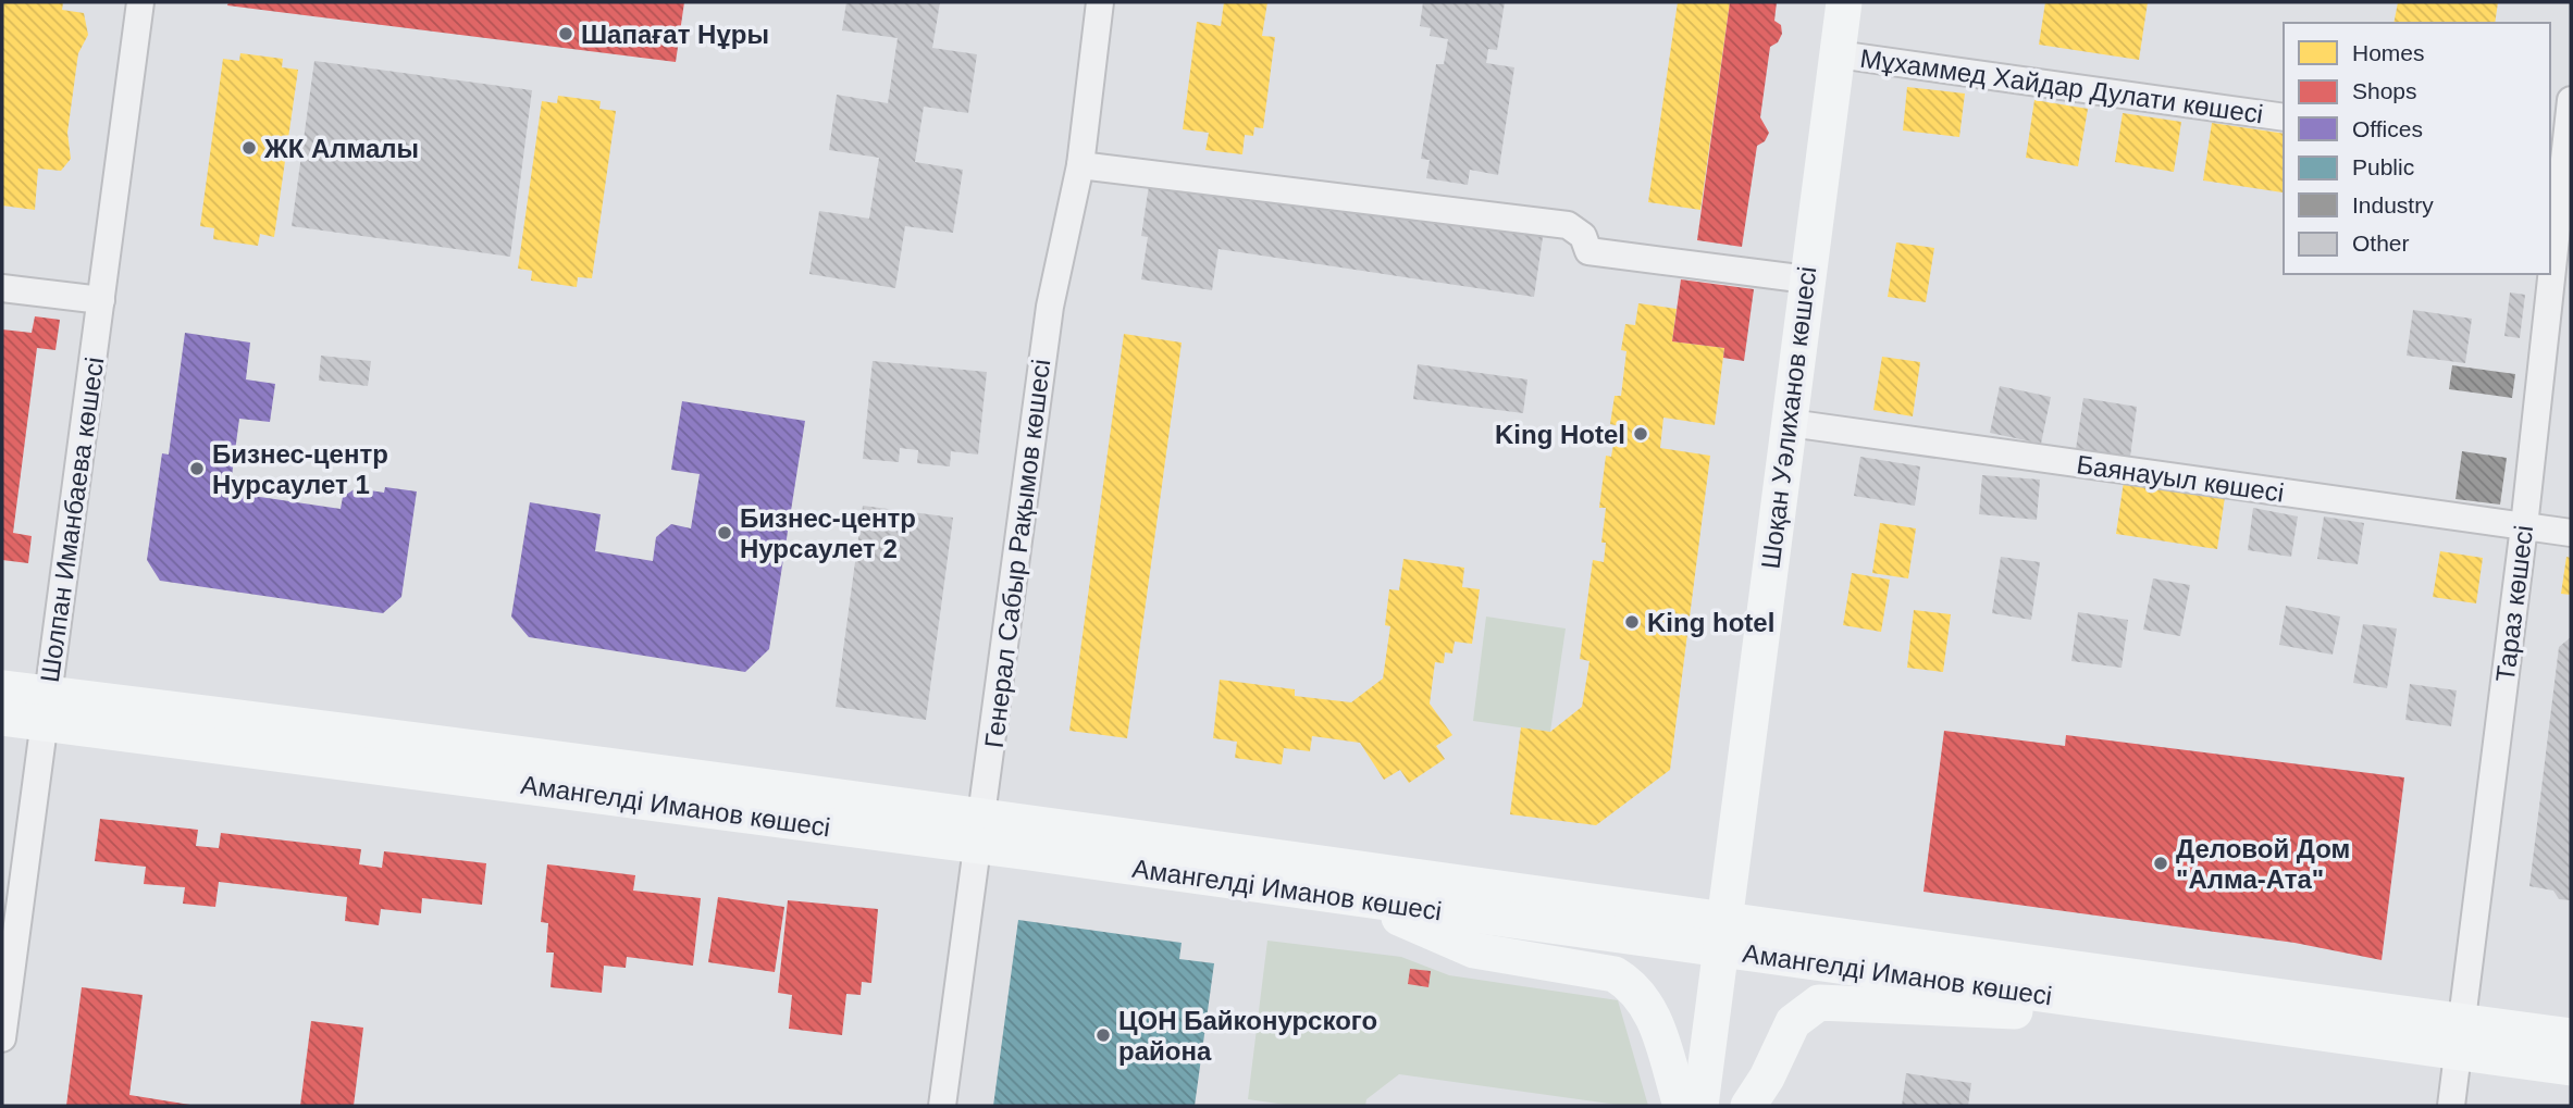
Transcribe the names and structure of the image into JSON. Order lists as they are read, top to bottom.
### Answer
{
  "streets": {
    "main road": ["Шоқан Уәлиханов көшесі", "Амангелді Иманов көшесі"],
    "street": [
      "Мұхаммед Хайдар Дулати көшесі",
      "Баянауыл көшесі",
      "Шолпан Иманбаева көшесі",
      "Генерал Сабыр Рақымов көшесі",
      "Тараз көшесі"
    ]
  },
  "crossings": [
    ["Мұхаммед Хайдар Дулати көшесі", "Шоқан Уәлиханов көшесі"],
    ["Шоқан Уәлиханов көшесі", "Баянауыл көшесі"],
    ["Шоқан Уәлиханов көшесі", "Амангелді Иманов көшесі"],
    ["Баянауыл көшесі", "Тараз көшесі"],
    ["Шолпан Иманбаева көшесі", "Амангелді Иманов көшесі"],
    ["Генерал Сабыр Рақымов көшесі", "Амангелді Иманов көшесі"],
    ["Тараз көшесі", "Амангелді Иманов көшесі"]
  ],
  "places": [
    "Шапағат Нұры",
    "ЖК Алмалы",
    "King Hotel",
    "Бизнес-центр Нурсаулет 1",
    "Бизнес-центр Нурсаулет 2",
    "King hotel",
    "Деловой Дом \"Алма-Ата\"",
    "ЦОН Байконурского района"
  ],
  "legend": [
    "Homes",
    "Shops",
    "Offices",
    "Public",
    "Industry",
    "Other"
  ]
}
